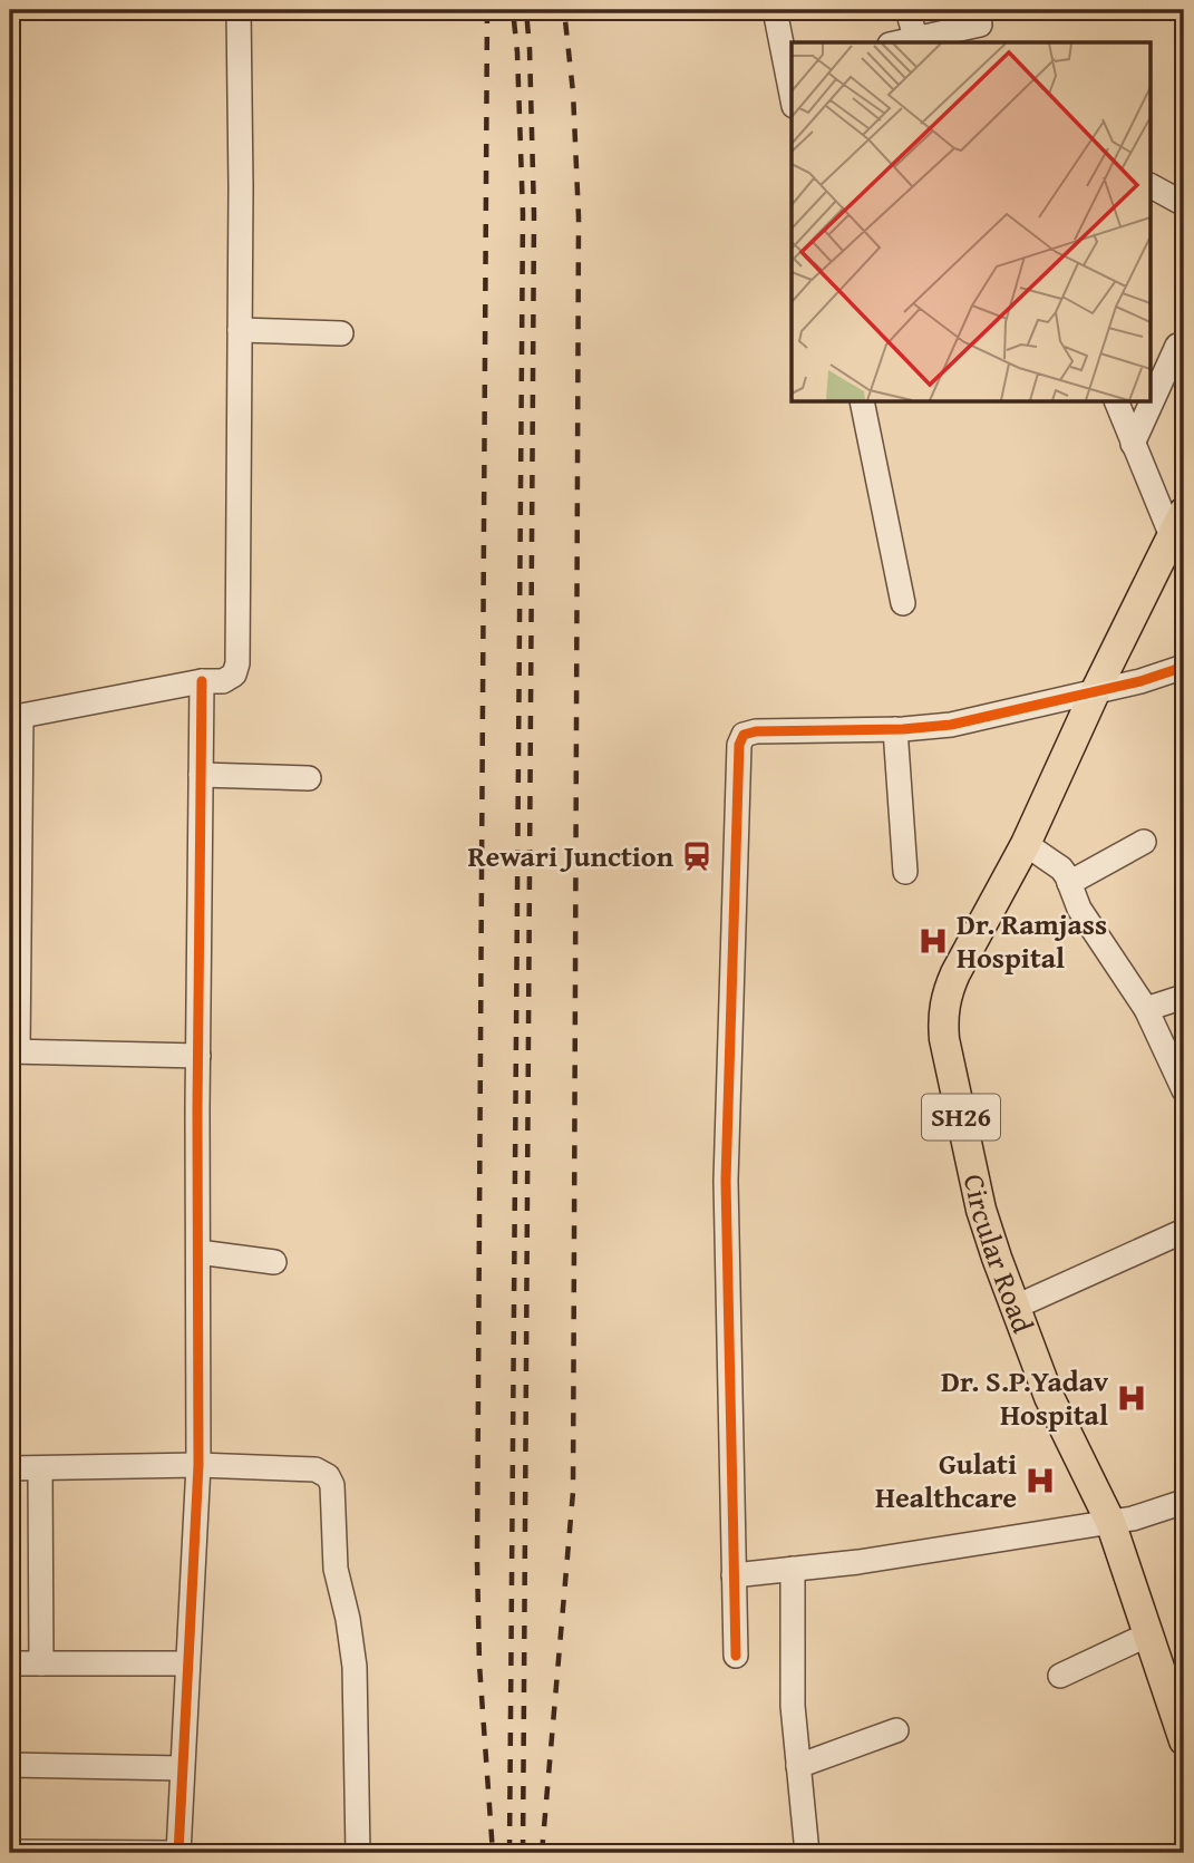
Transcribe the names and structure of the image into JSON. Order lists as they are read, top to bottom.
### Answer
{
  "streets": {
    "main road": ["SH26", "Circular Road"]
  },
  "places": {
    "station": ["Rewari Junction"],
    "hospital": ["Dr. Ramjass Hospital", "Dr. S.P.Yadav Hospital", "Gulati Healthcare"]
  }
}
